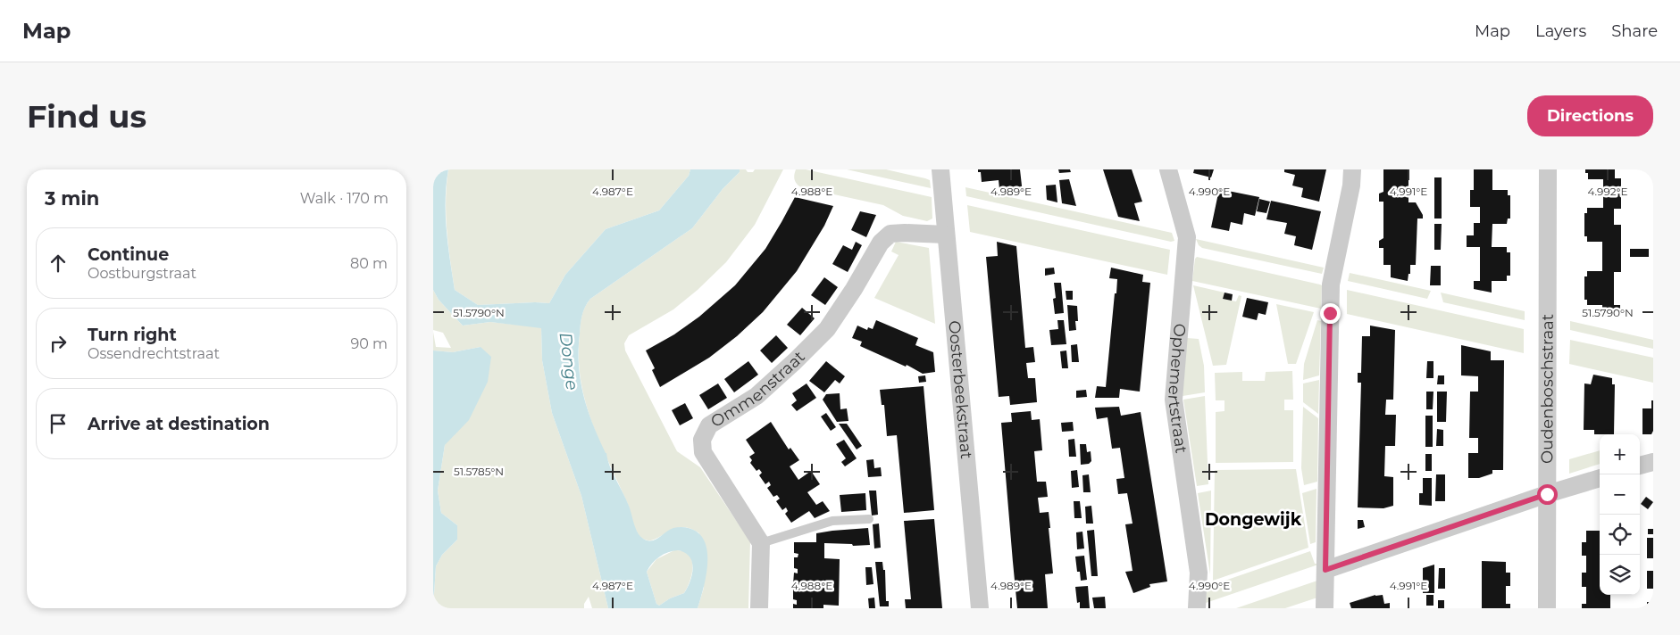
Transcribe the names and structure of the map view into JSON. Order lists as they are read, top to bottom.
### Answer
{
  "streets": {
    "street": [
      "Ophemertstraat",
      "Ommenstraat",
      "Oosterbeekstraat",
      "Oudenboschstraat"
    ]
  },
  "crossings": [
    ["Ommenstraat", "Oosterbeekstraat"]
  ],
  "districts": ["Dongewijk"],
  "water": ["Donge"],
  "page": {
    "header": "Map",
    "nav": ["Map", "Layers", "Share"],
    "buttons": "Directions",
    "title": "Find us",
    "heading": ["3 min", "Walk · 170 m"],
    "list": [
      ["Continue", "Oostburgstraat", "80 m"],
      ["Turn right", "Ossendrechtstraat", "90 m"],
      "Arrive at destination"
    ],
    "map_buttons": ["+", "−"]
  },
  "coordinates": [
    "4.987°E",
    "4.988°E",
    "4.989°E",
    "4.990°E",
    "4.991°E",
    "4.992°E",
    "51.5790°N",
    "51.5785°N"
  ]
}
